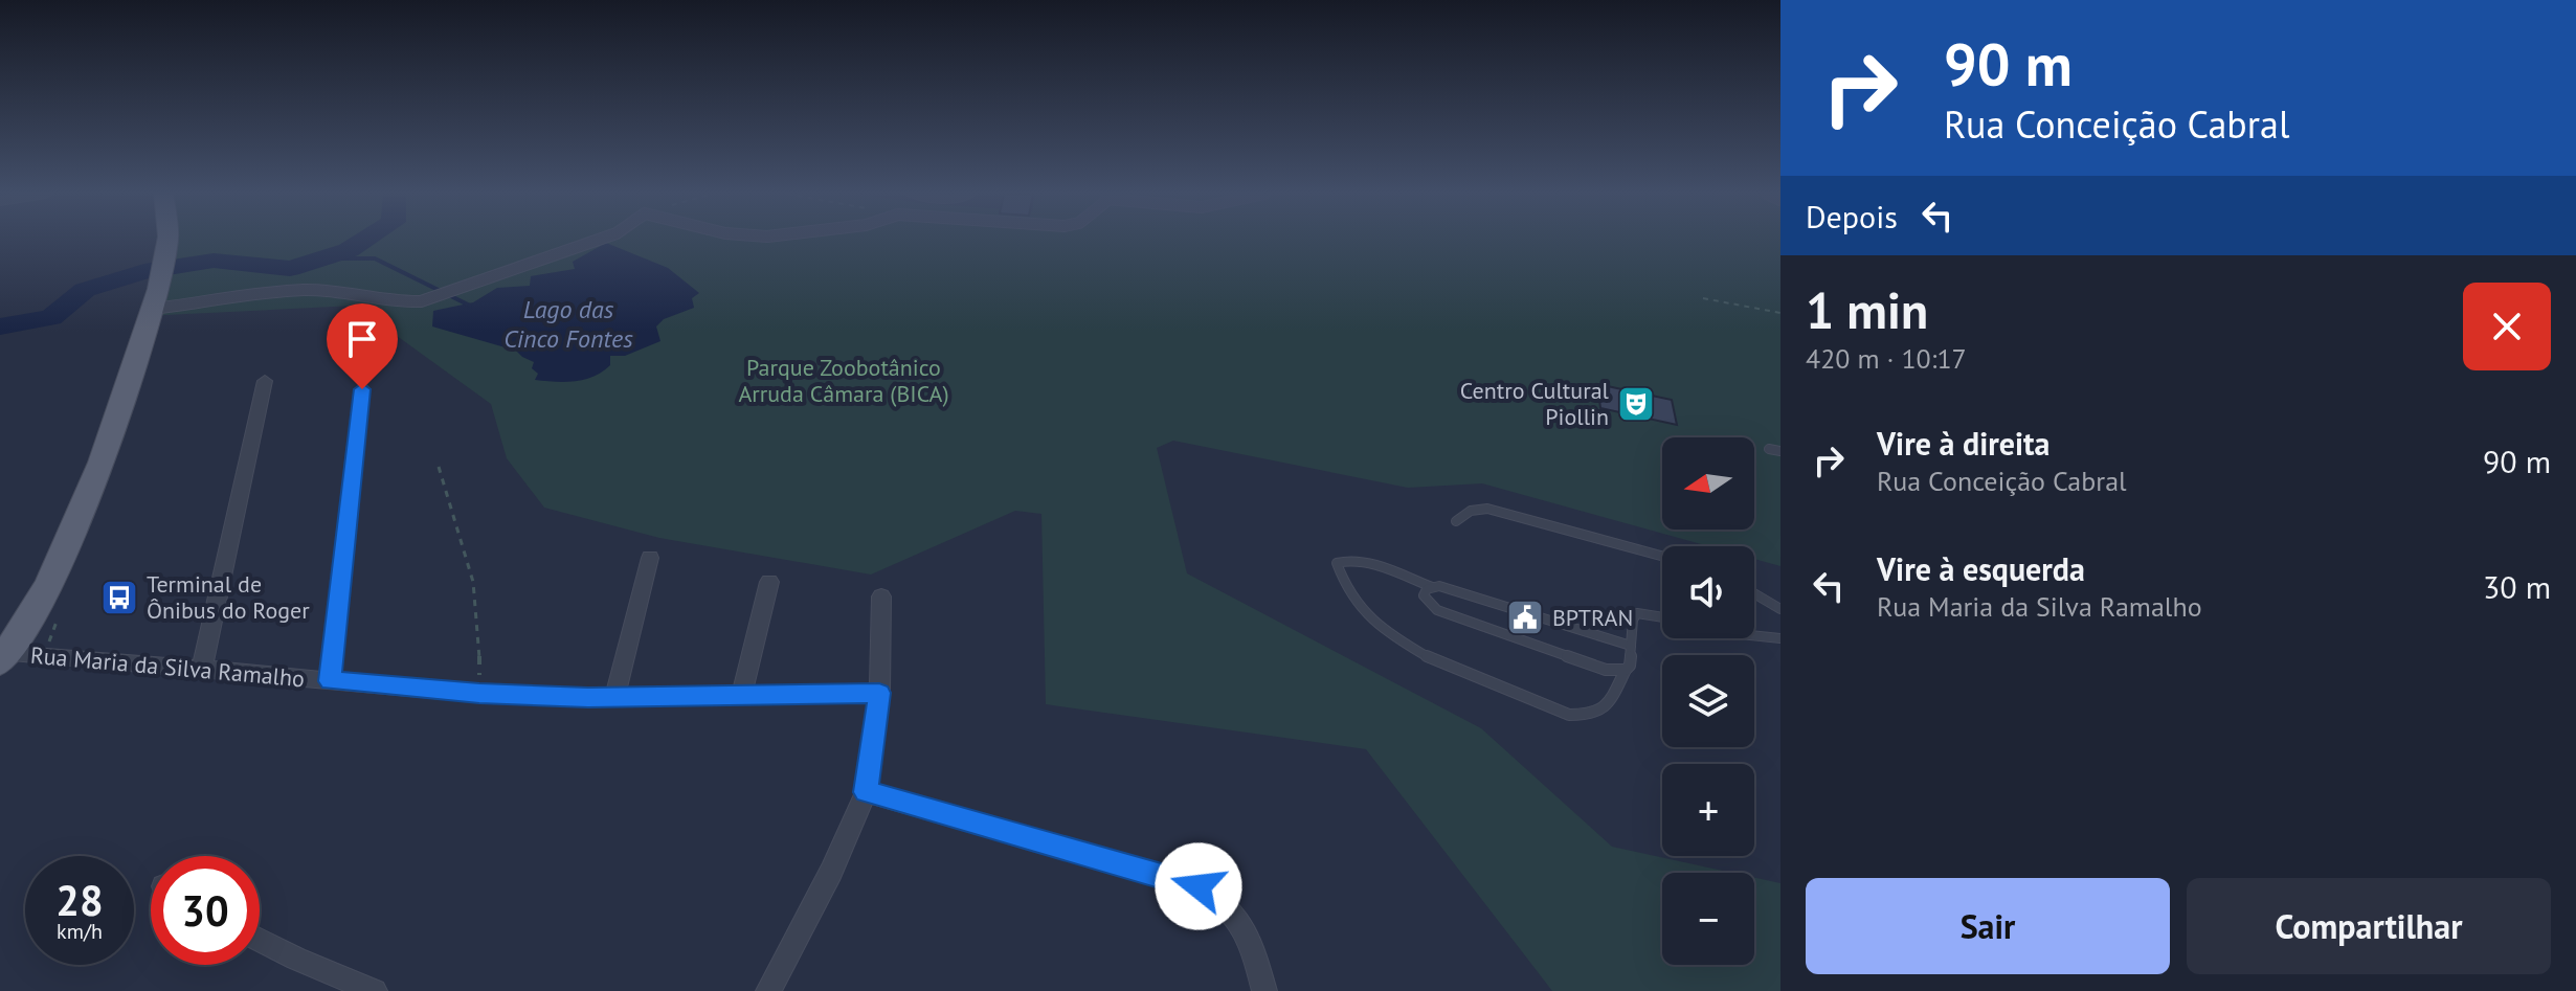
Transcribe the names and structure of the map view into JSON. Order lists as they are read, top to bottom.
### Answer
{
  "streets": {
    "street": ["Rua Maria da Silva Ramalho"]
  },
  "water": ["Lago das Cinco Fontes"],
  "parks": ["Parque Zoobotânico Arruda Câmara (BICA)"],
  "places": {
    "theatre": ["Centro Cultural Piollin"],
    "bus stop": ["Terminal de Ônibus do Roger"],
    "public building": ["BPTRAN"]
  },
  "north": "left",
  "page": {
    "turn": ["90 m", "Rua Conceição Cabral"],
    "then": "Depois",
    "heading": ["1 min", "420 m · 10:17"],
    "list": [
      {
        "name": "Vire à direita",
        "note": "Rua Conceição Cabral",
        "value": "90 m"
      },
      {
        "name": "Vire à esquerda",
        "note": "Rua Maria da Silva Ramalho",
        "value": "30 m"
      }
    ],
    "map_buttons": ["+", "−"],
    "speed": "28 km/h",
    "limit": "30",
    "buttons": ["Sair", "Compartilhar"]
  }
}
